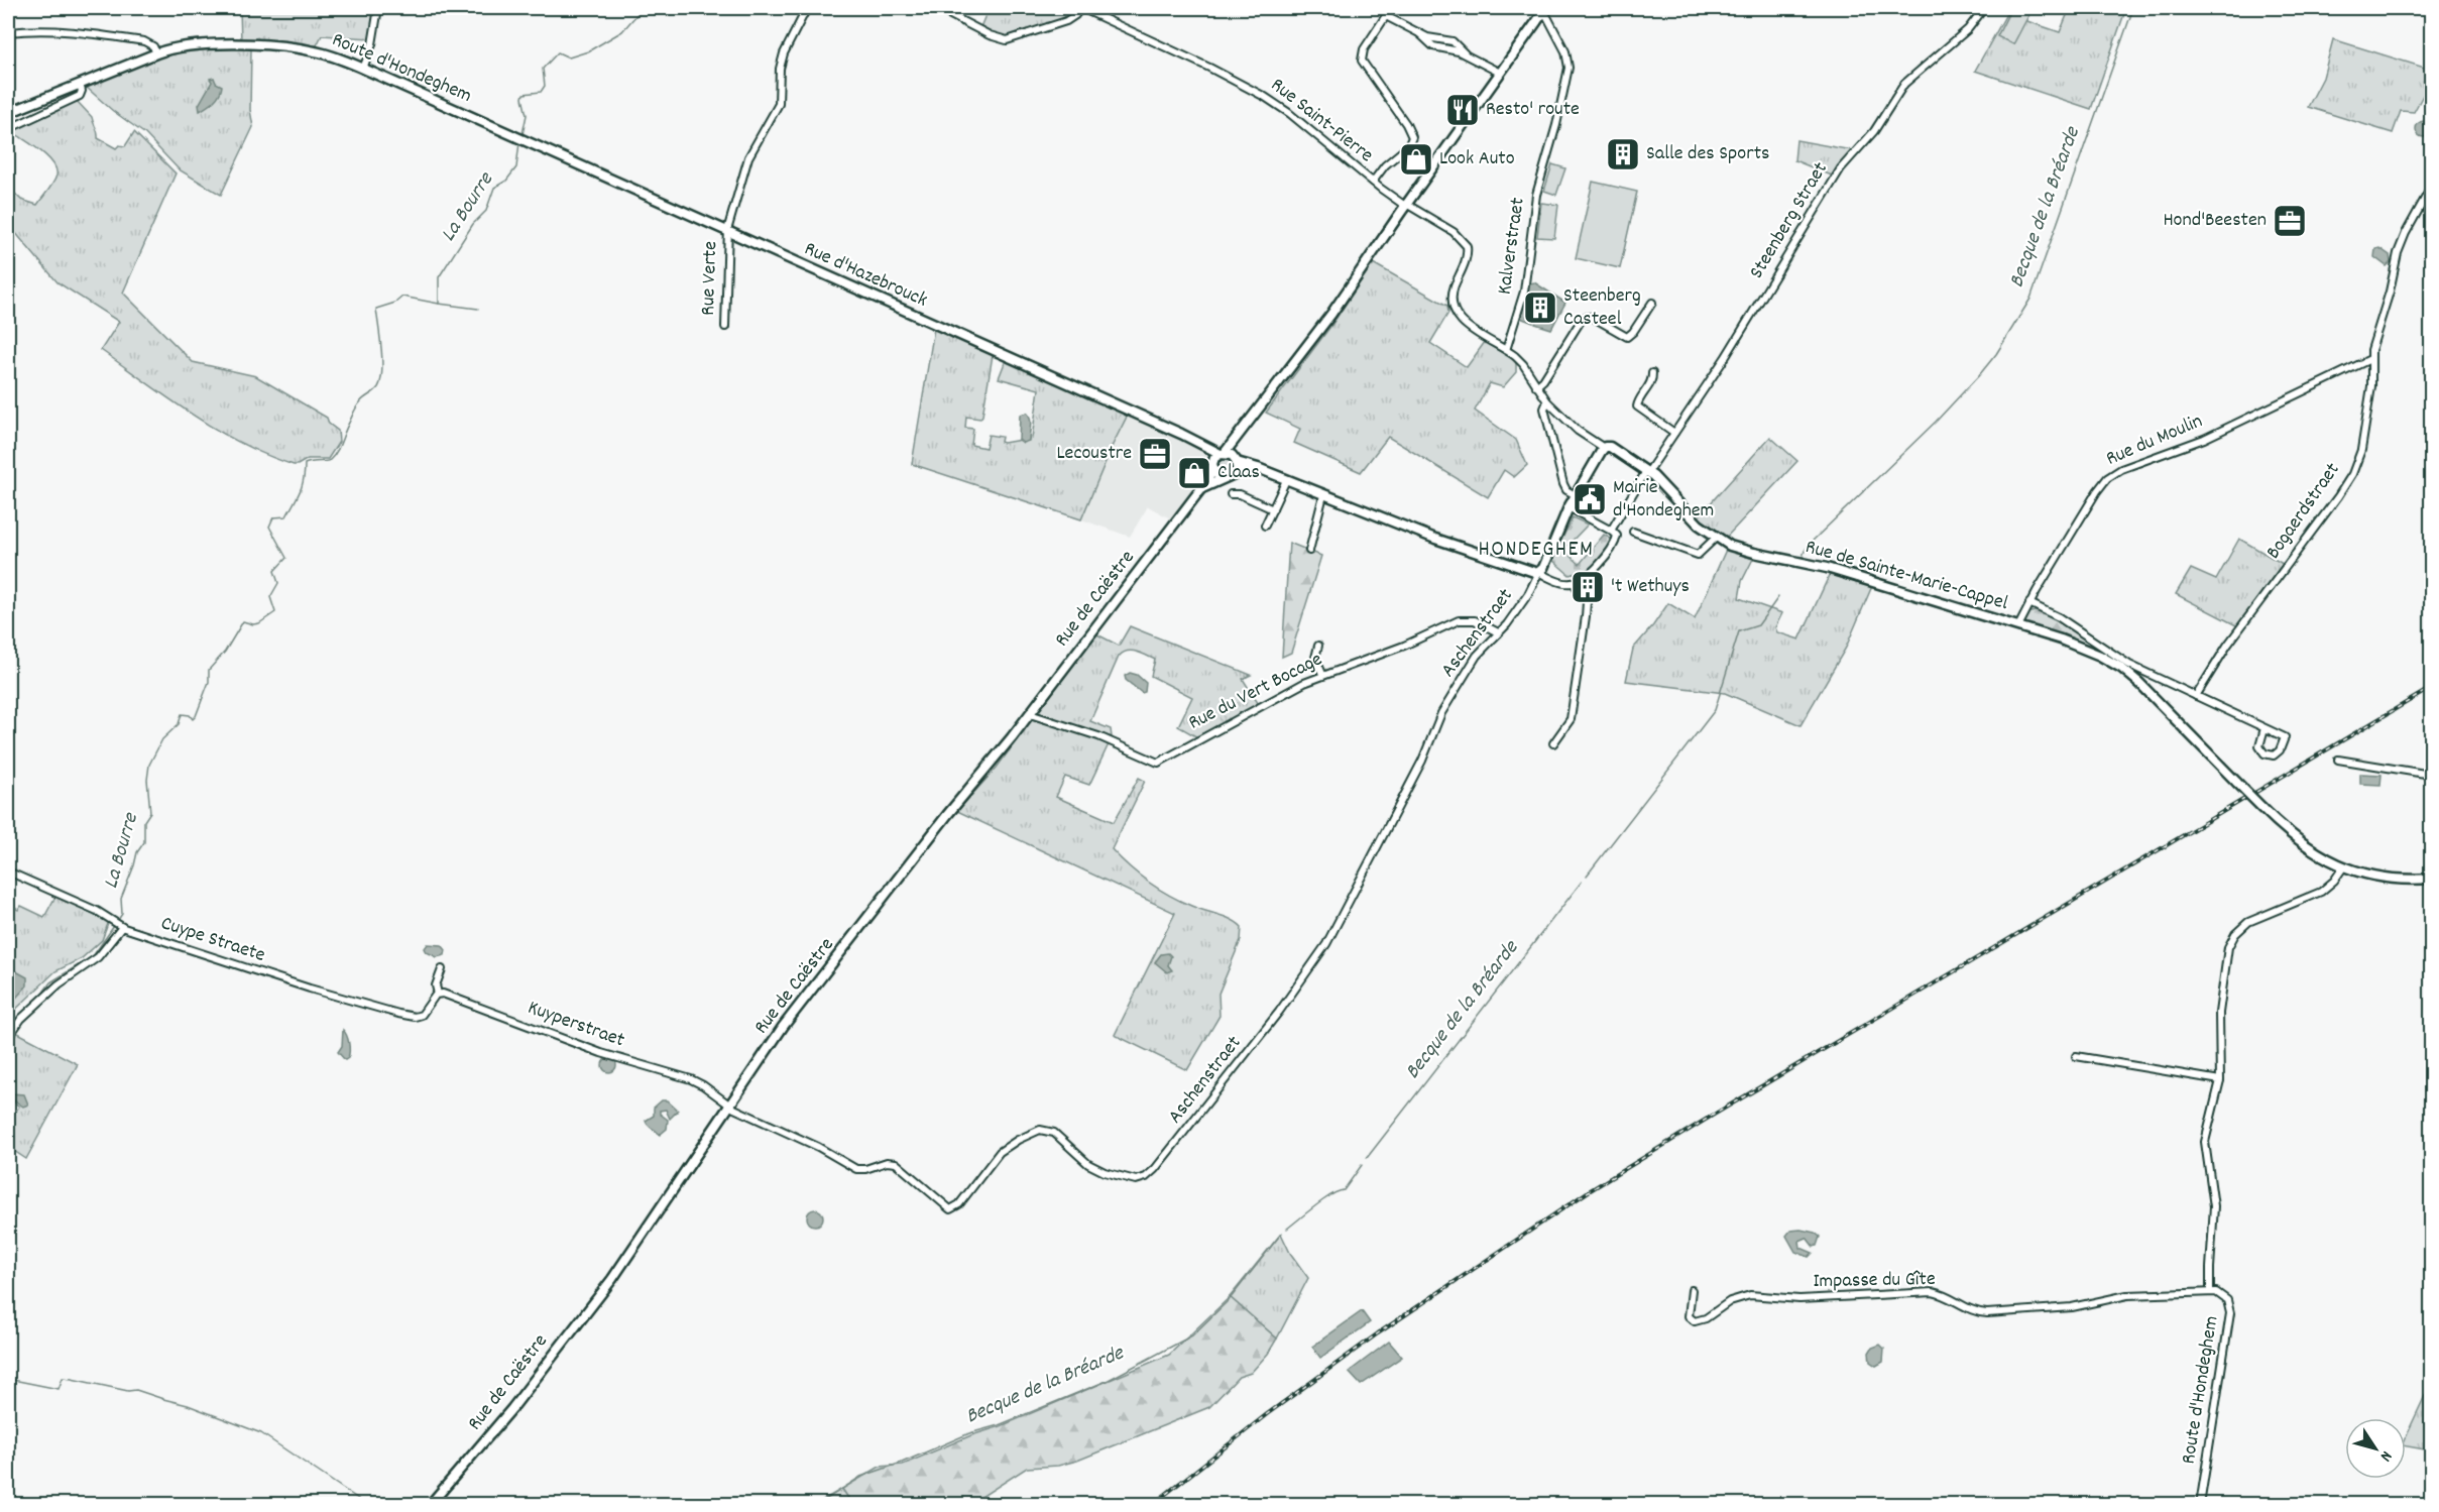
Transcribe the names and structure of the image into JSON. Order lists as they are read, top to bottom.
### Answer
{
  "streets": {
    "street": [
      "Route d'Hondeghem",
      "Rue Saint-Pierre",
      "Steenberg Straet",
      "Kalverstraet",
      "Rue d'Hazebrouck",
      "Rue Verte",
      "Rue du Moulin",
      "Bogaerdstraet",
      "Rue de Sainte-Marie-Cappel",
      "Rue de Caëstre",
      "Aschenstraet",
      "Rue du Vert Bocage",
      "Cuype Straete",
      "Kuyperstraet",
      "Impasse du Gîte"
    ]
  },
  "crossings": [
    ["Route d'Hondeghem", "Rue d'Hazebrouck"],
    ["Route d'Hondeghem", "Impasse du Gîte"],
    ["Rue Saint-Pierre", "Kalverstraet"],
    ["Rue Saint-Pierre", "Rue de Sainte-Marie-Cappel"],
    ["Steenberg Straet", "Rue de Sainte-Marie-Cappel"],
    ["Rue d'Hazebrouck", "Rue Verte"],
    ["Rue d'Hazebrouck", "Rue de Caëstre"],
    ["Rue du Moulin", "Bogaerdstraet"],
    ["Rue du Moulin", "Rue de Sainte-Marie-Cappel"],
    ["Bogaerdstraet", "Rue de Sainte-Marie-Cappel"],
    ["Rue de Caëstre", "Aschenstraet"],
    ["Rue de Caëstre", "Rue du Vert Bocage"],
    ["Rue de Caëstre", "Kuyperstraet"],
    ["Aschenstraet", "Rue du Vert Bocage"],
    ["Aschenstraet", "Kuyperstraet"],
    ["Cuype Straete", "Kuyperstraet"]
  ],
  "districts": ["HONDEGHEM"],
  "water": ["La Bourre", "Becque de la Bréarde"],
  "places": {
    "restaurant": ["Resto' route"],
    "building": ["Salle des Sports", "Steenberg Casteel", "'t Wethuys"],
    "shop": ["Look Auto", "Claas"],
    "office": ["Hond'Beesten", "Lecoustre"],
    "public building": ["Mairie d'Hondeghem"]
  },
  "north": "bottom right"
}
